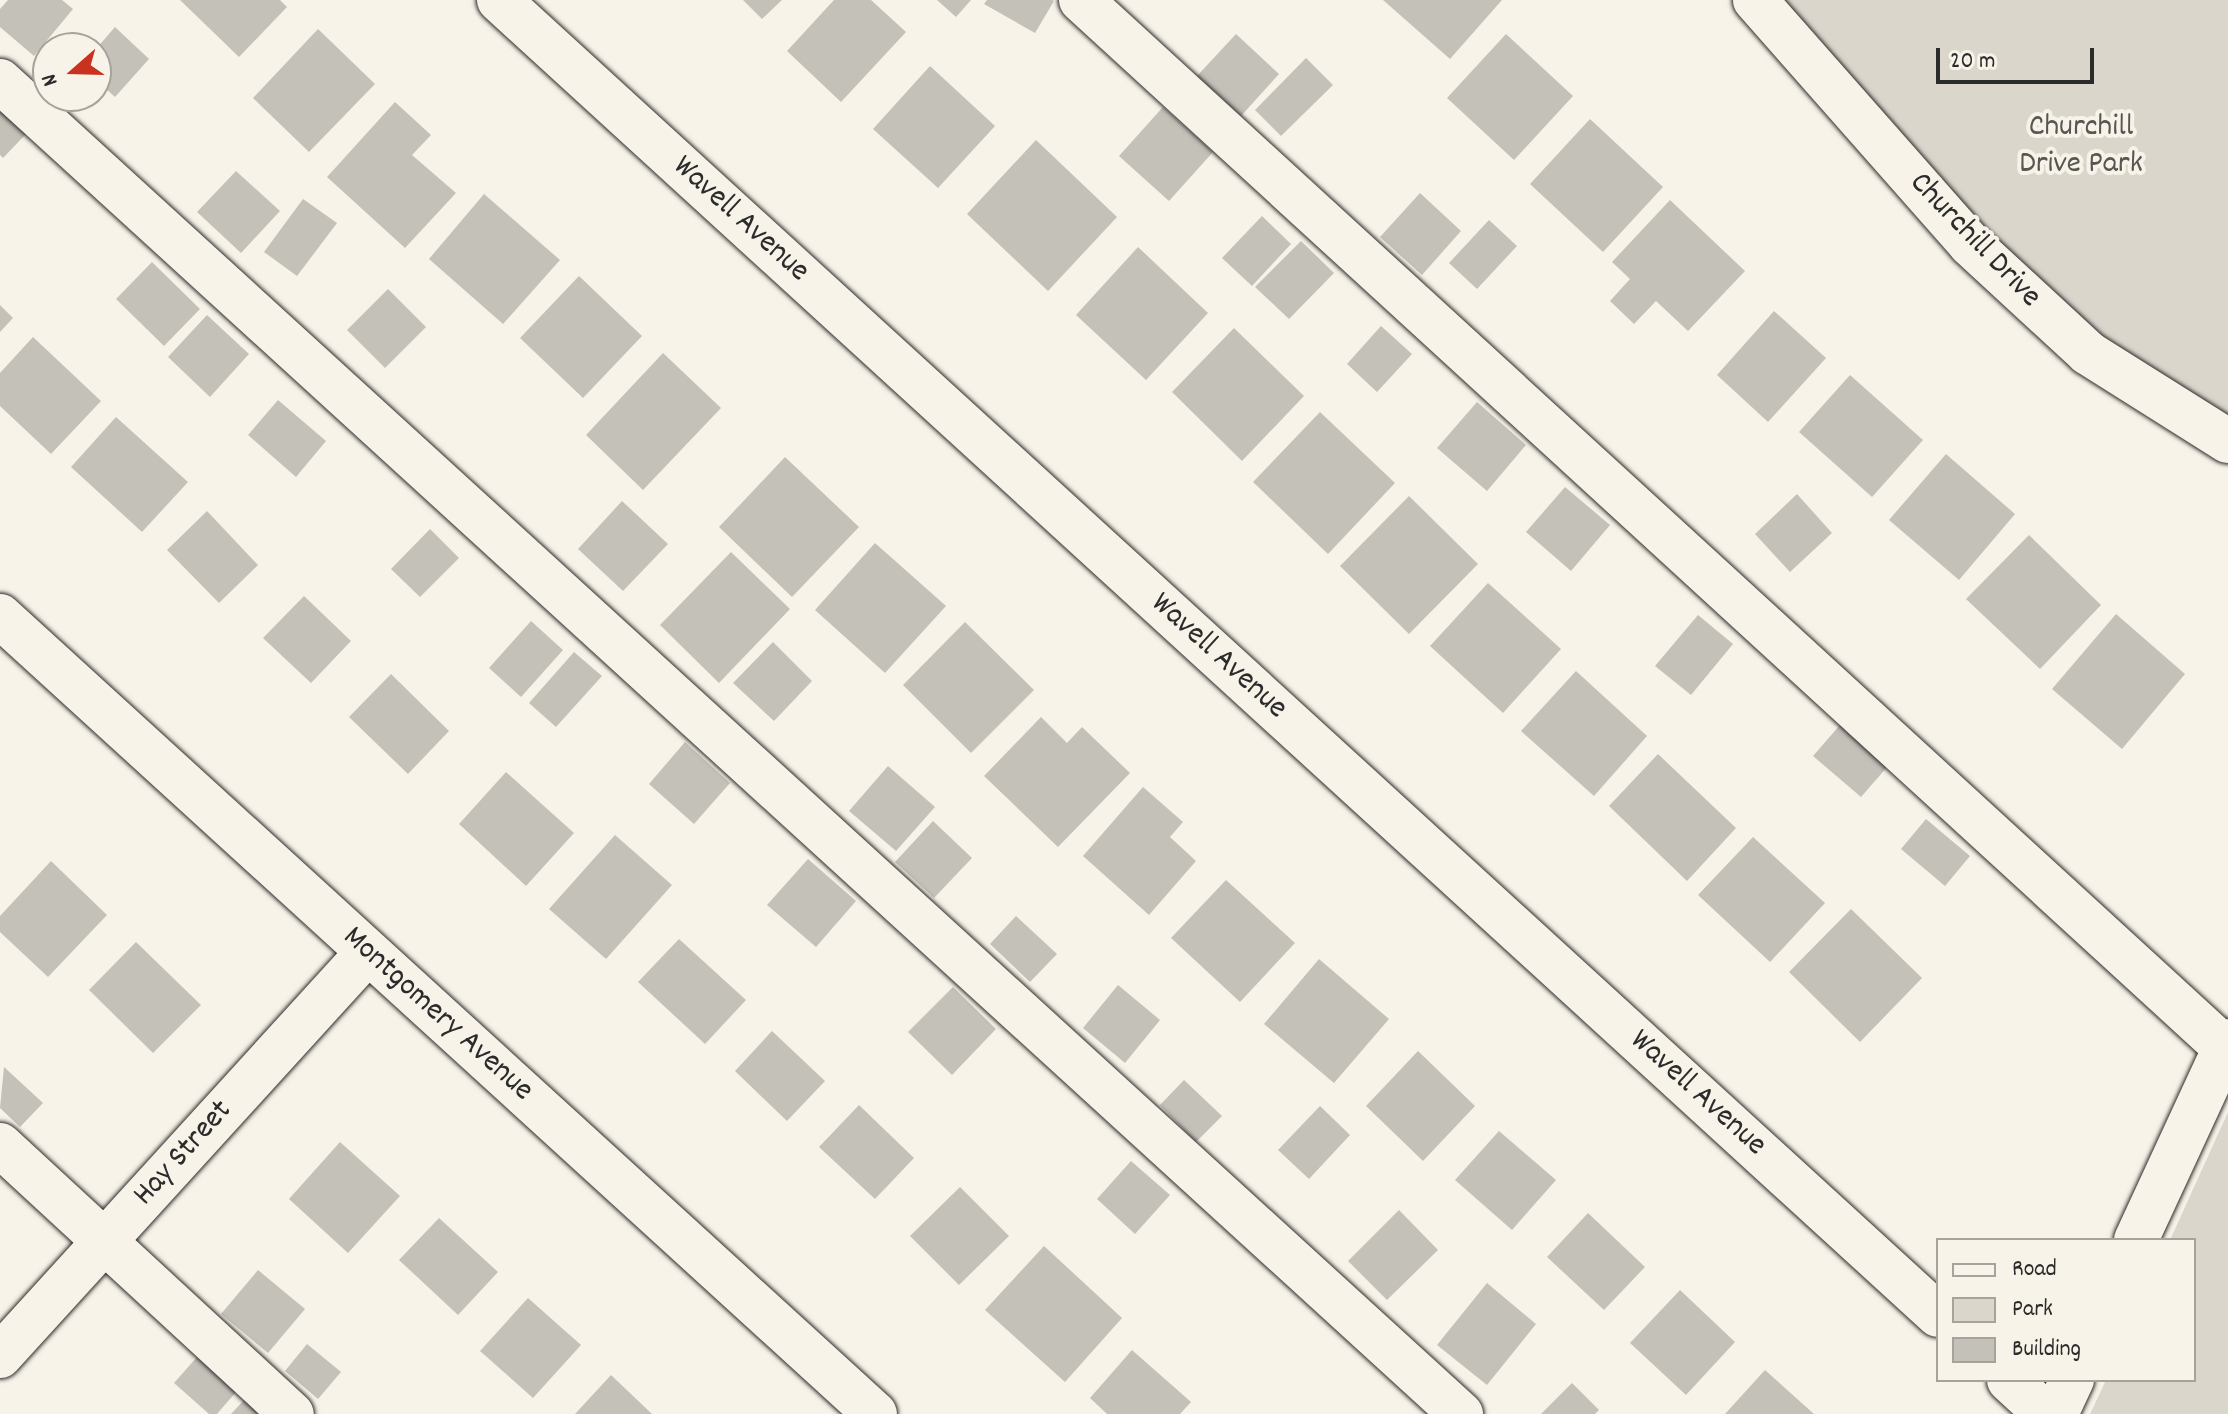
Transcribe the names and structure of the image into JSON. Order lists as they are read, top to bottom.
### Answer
{
  "streets": {
    "street": [
      "Wavell Avenue",
      "Churchill Drive",
      "Montgomery Avenue",
      "Hay Street"
    ]
  },
  "crossings": [
    ["Montgomery Avenue", "Hay Street"]
  ],
  "parks": ["Churchill Drive Park"],
  "legend": ["Road", "Park", "Building"],
  "scale_bar": "20 m",
  "north": "left"
}
